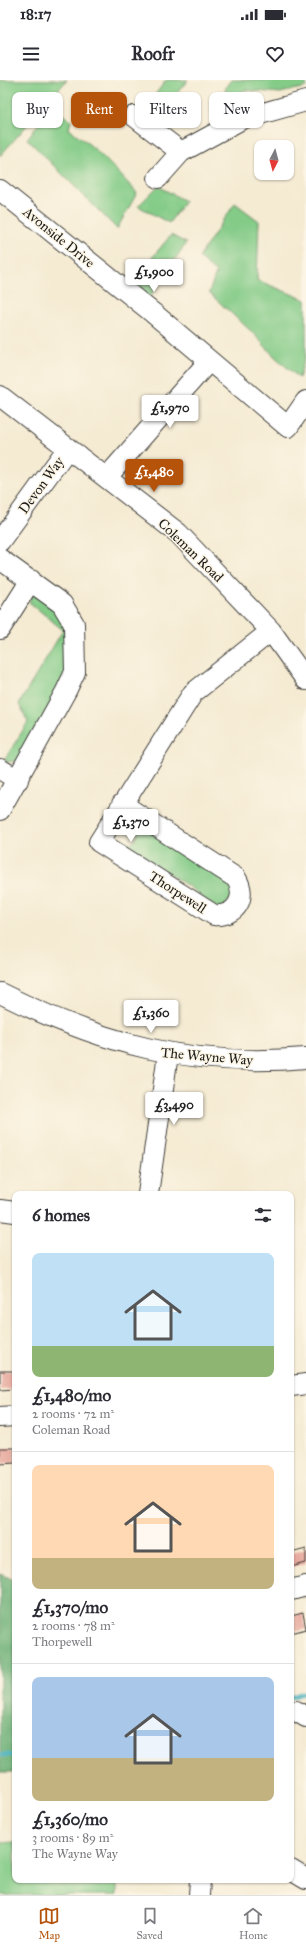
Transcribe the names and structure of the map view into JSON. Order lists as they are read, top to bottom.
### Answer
{
  "streets": {
    "street": [
      "Avonside Drive",
      "Devon Way",
      "Coleman Road",
      "Thorpewell",
      "The Wayne Way"
    ]
  },
  "crossings": [
    ["Devon Way", "Coleman Road"],
    ["Coleman Road", "Thorpewell"]
  ],
  "north": "bottom",
  "page": {
    "status": "18:17",
    "header": "Roofr",
    "chip": [
      "Buy",
      "Rent",
      "Filters",
      "New"
    ],
    "price": [
      "£1,900",
      "£1,970",
      "£1,480",
      "£1,370",
      "£1,360",
      "£3,490"
    ],
    "heading": "6 homes",
    "list": [
      {
        "name": "£1,480/mo",
        "note": "2 rooms · 72 m² · Coleman Road"
      },
      {
        "name": "£1,370/mo",
        "note": "2 rooms · 78 m² · Thorpewell"
      },
      {
        "name": "£1,360/mo",
        "note": "3 rooms · 89 m² · The Wayne Way"
      }
    ],
    "tabs": ["Map", "Saved", "Home"]
  }
}
